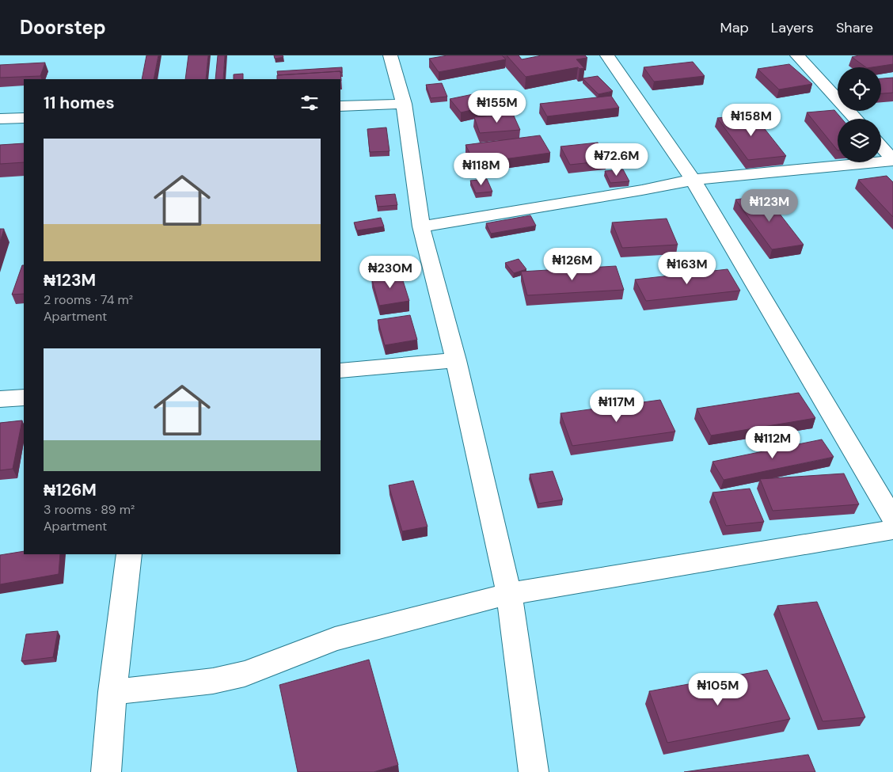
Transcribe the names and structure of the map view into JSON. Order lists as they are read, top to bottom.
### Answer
{
  "page": {
    "header": "Doorstep",
    "nav": ["Map", "Layers", "Share"],
    "heading": "11 homes",
    "price": [
      "₦155M",
      "₦158M",
      "₦72.6M",
      "₦118M",
      "₦123M",
      "₦126M",
      "₦163M",
      "₦230M",
      "₦117M",
      "₦112M",
      "₦105M"
    ],
    "list": [
      {
        "name": "₦123M",
        "note": "2 rooms · 74 m² · Apartment"
      },
      {
        "name": "₦126M",
        "note": "3 rooms · 89 m² · Apartment"
      }
    ]
  }
}
